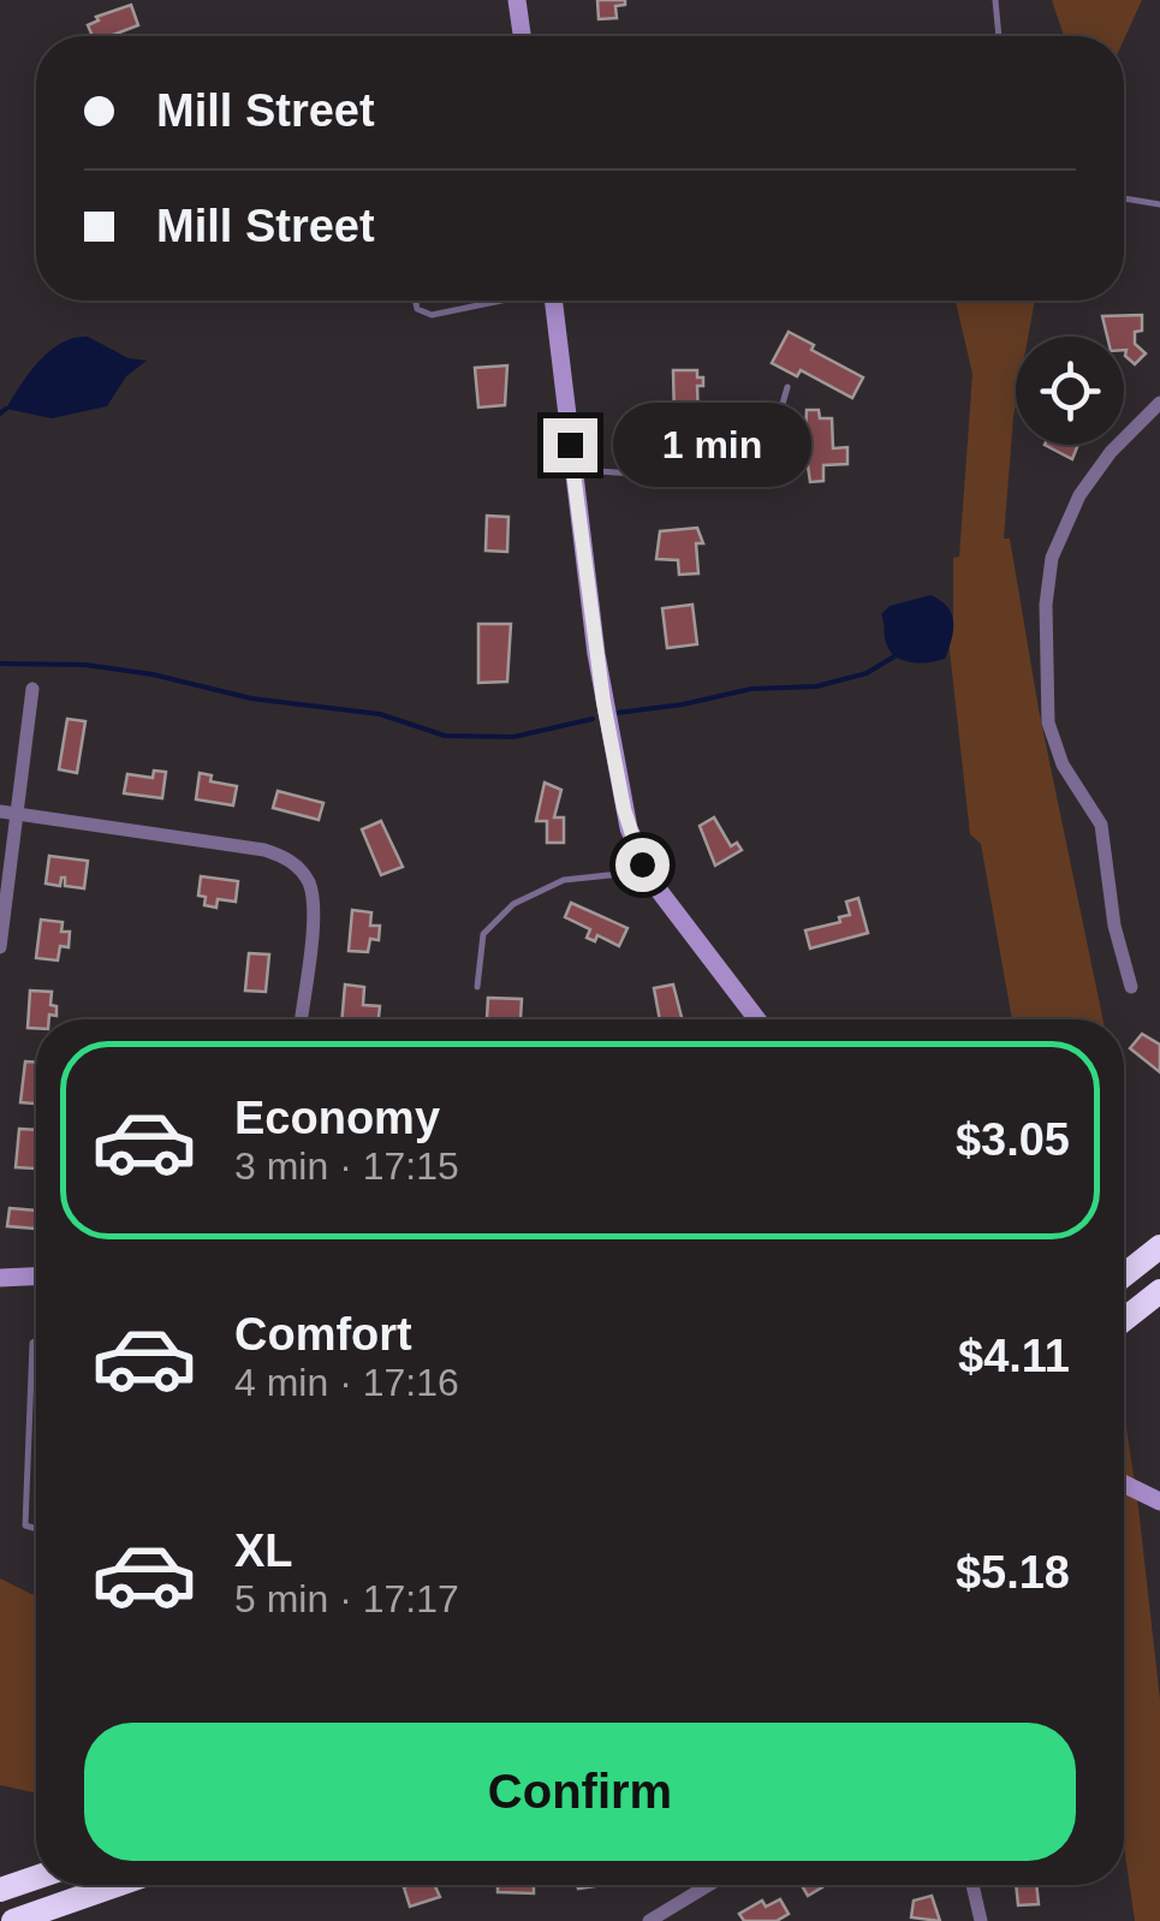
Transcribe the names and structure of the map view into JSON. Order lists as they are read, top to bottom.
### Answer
{
  "page": {
    "banner": ["Mill Street", "Mill Street"],
    "bubble": "1 min",
    "list": [
      {
        "name": "Economy",
        "note": "3 min · 17:15",
        "value": "$3.05"
      },
      {
        "name": "Comfort",
        "note": "4 min · 17:16",
        "value": "$4.11"
      },
      {
        "name": "XL",
        "note": "5 min · 17:17",
        "value": "$5.18"
      }
    ],
    "buttons": "Confirm"
  }
}
